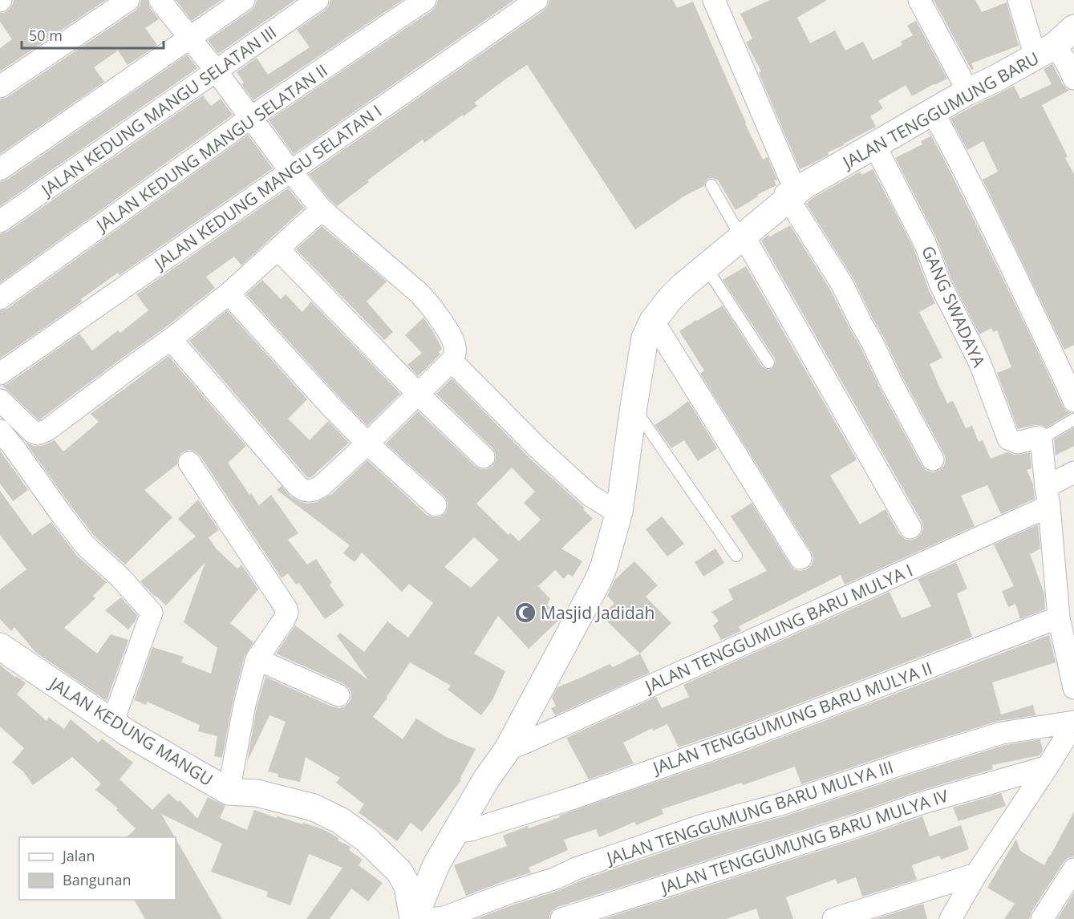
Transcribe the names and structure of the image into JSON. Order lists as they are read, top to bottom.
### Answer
{
  "streets": {
    "street": [
      "JALAN TENGGUMUNG BARU",
      "JALAN KEDUNG MANGU SELATAN III",
      "JALAN KEDUNG MANGU SELATAN II",
      "JALAN KEDUNG MANGU SELATAN I",
      "GANG SWADAYA",
      "JALAN TENGGUMUNG BARU MULYA I",
      "JALAN TENGGUMUNG BARU MULYA II",
      "JALAN KEDUNG MANGU",
      "JALAN TENGGUMUNG BARU MULYA III",
      "JALAN TENGGUMUNG BARU MULYA IV"
    ]
  },
  "crossings": [
    ["JALAN TENGGUMUNG BARU", "GANG SWADAYA"],
    ["JALAN TENGGUMUNG BARU", "JALAN TENGGUMUNG BARU MULYA I"],
    ["JALAN TENGGUMUNG BARU", "JALAN TENGGUMUNG BARU MULYA II"],
    ["JALAN TENGGUMUNG BARU", "JALAN KEDUNG MANGU"]
  ],
  "places": {
    "mosque": ["Masjid Jadidah"]
  },
  "legend": ["Jalan", "Bangunan"],
  "scale_bar": "50 m"
}
